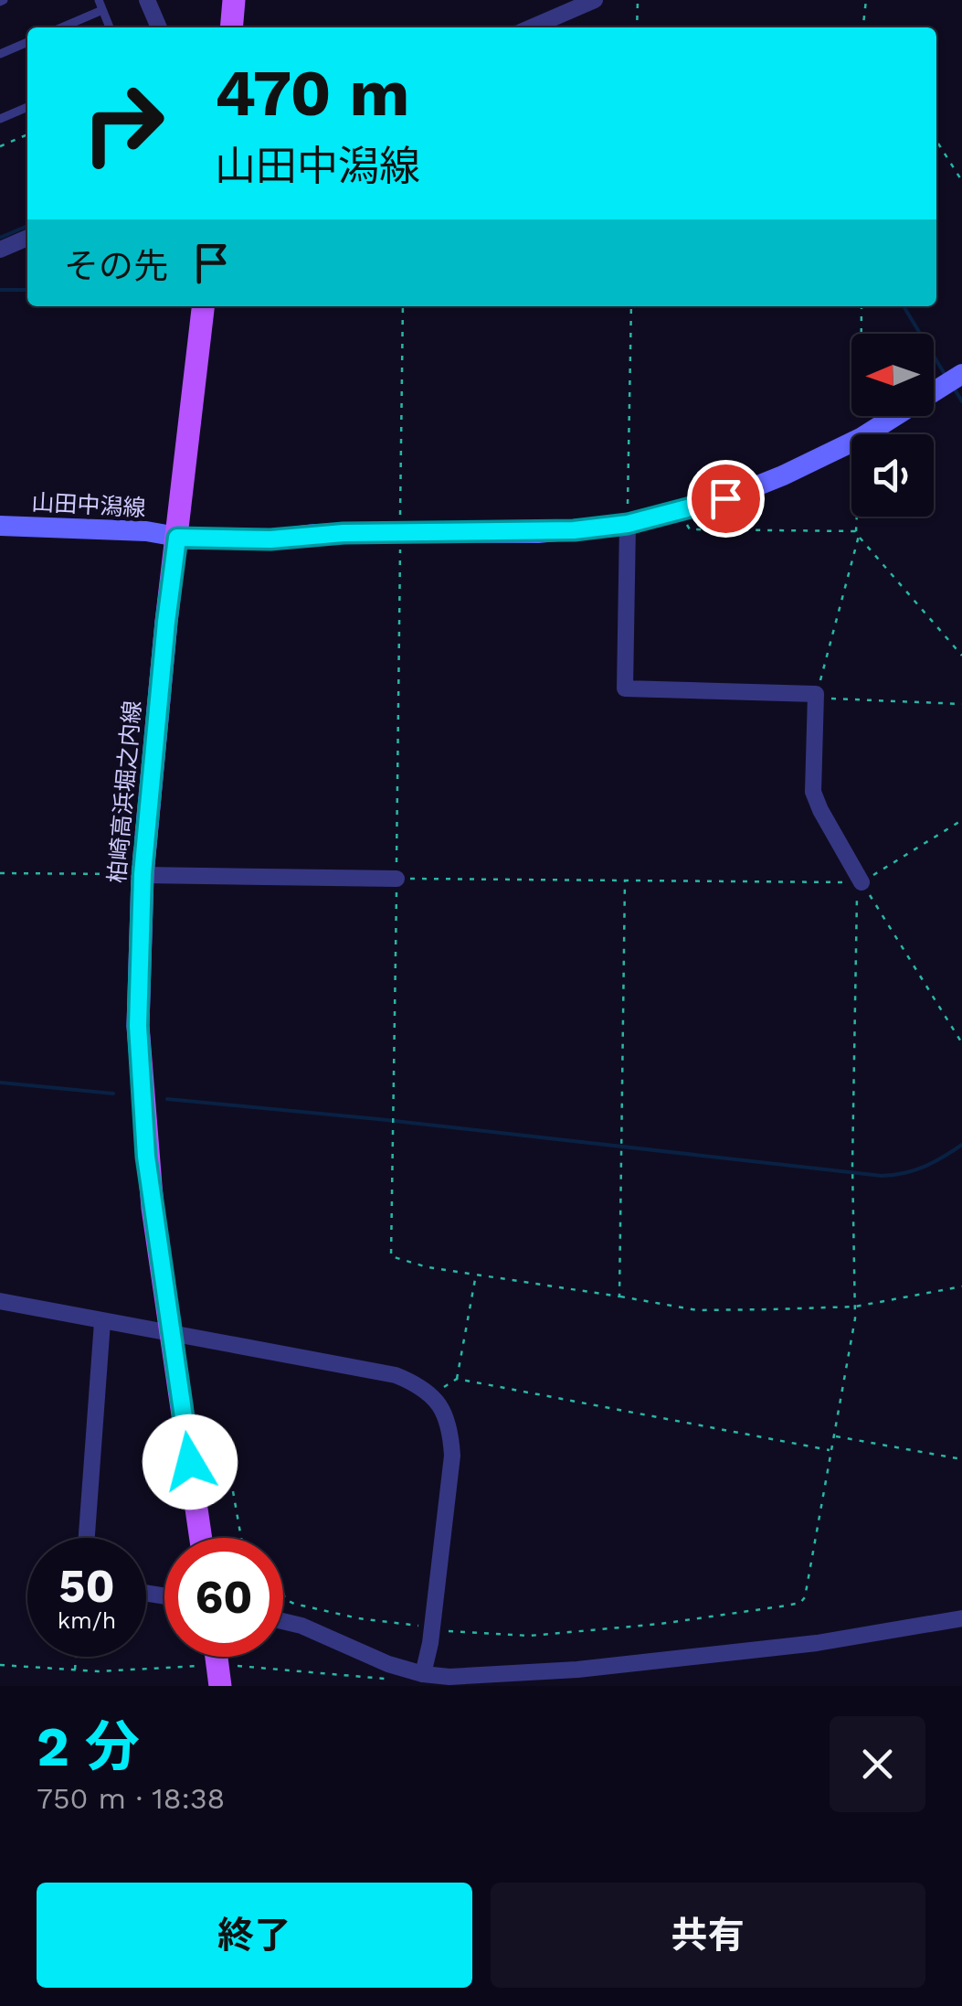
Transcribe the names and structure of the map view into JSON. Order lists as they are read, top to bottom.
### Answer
{
  "streets": {
    "main road": ["山田中潟線", "柏崎高浜堀之内線"]
  },
  "crossings": [
    ["山田中潟線", "柏崎高浜堀之内線"]
  ],
  "north": "left",
  "page": {
    "turn": ["470 m", "山田中潟線"],
    "then": "その先",
    "speed": "50 km/h",
    "limit": "60",
    "heading": ["2 分", "750 m · 18:38"],
    "buttons": ["終了", "共有"]
  }
}
